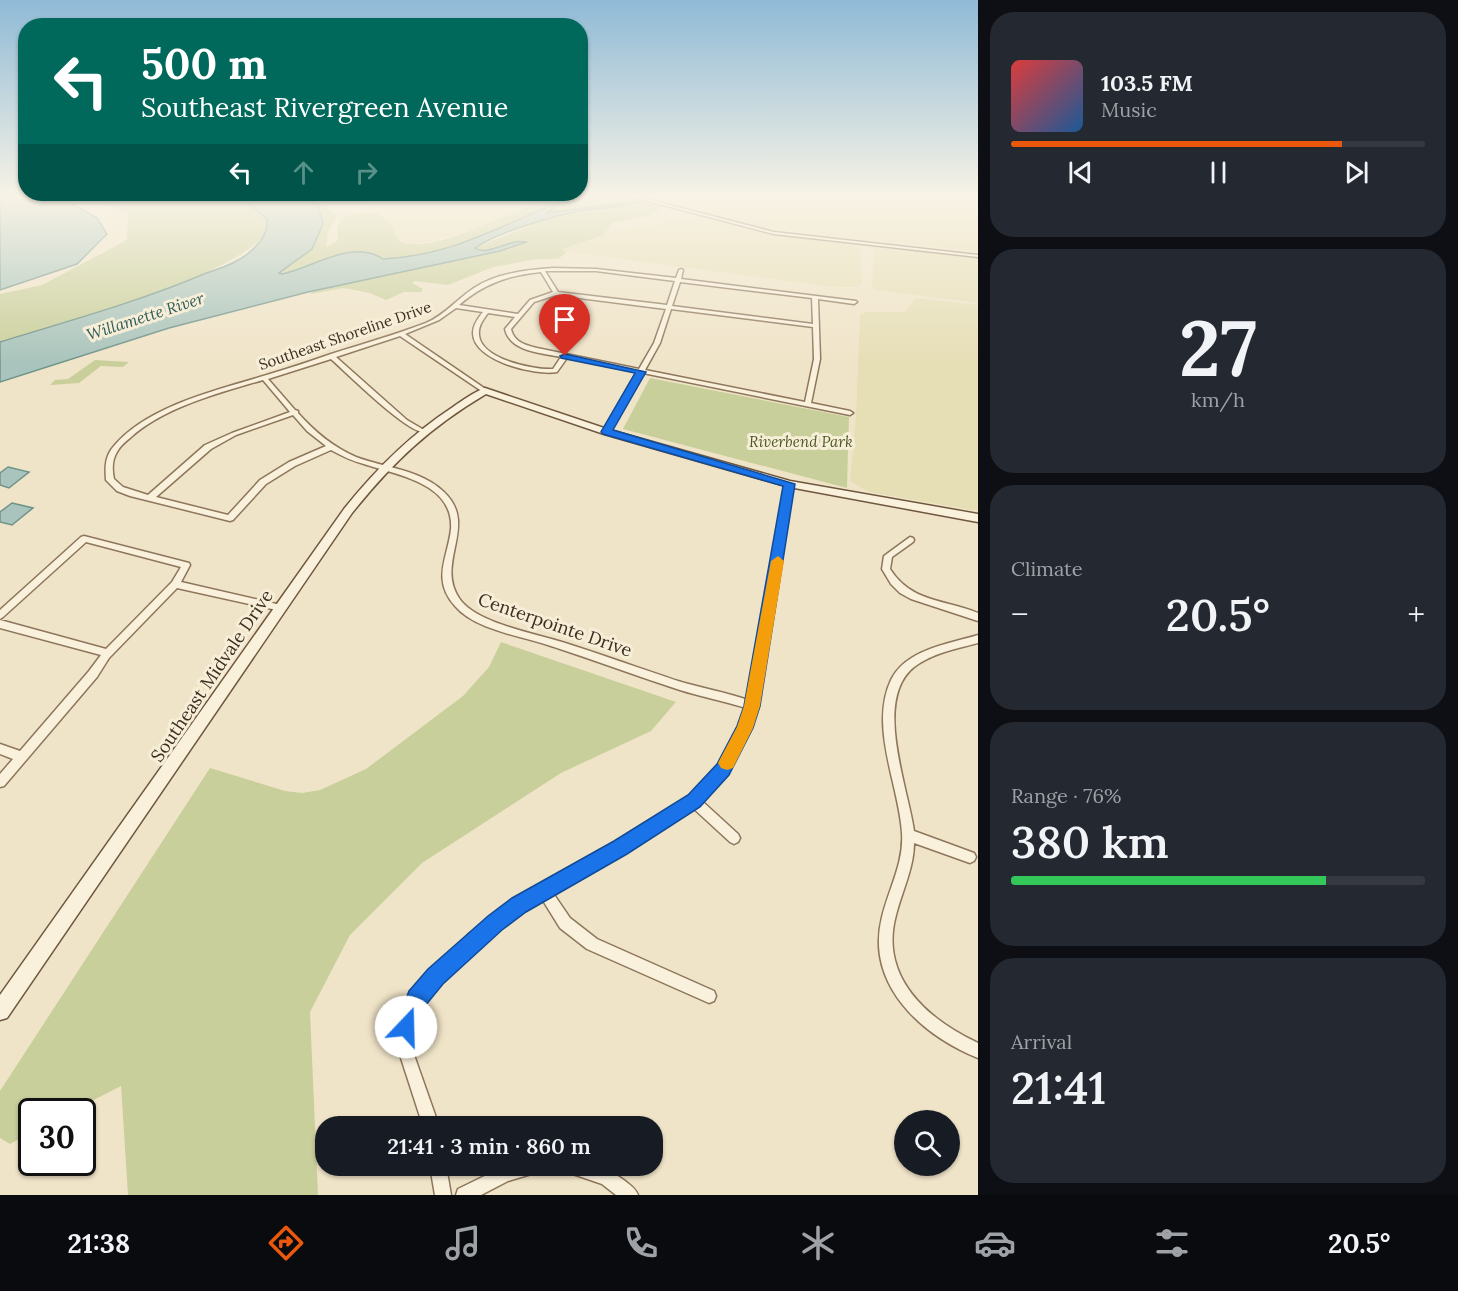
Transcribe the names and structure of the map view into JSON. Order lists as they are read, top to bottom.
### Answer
{
  "streets": {
    "street": ["Southeast Shoreline Drive", "Centerpointe Drive", "Southeast Midvale Drive"]
  },
  "crossings": [
    ["Southeast Shoreline Drive", "Centerpointe Drive"],
    ["Centerpointe Drive", "Southeast Midvale Drive"]
  ],
  "water": ["Willamette River"],
  "parks": ["Riverbend Park"],
  "page": {
    "turn": ["500 m", "Southeast Rivergreen Avenue"],
    "song": ["103.5 FM", "Music"],
    "tile": [
      ["27", "km/h"],
      "Climate",
      ["Range · 76%", "380 km"],
      ["Arrival", "21:41"]
    ],
    "heat": ["−", "20.5°", "+"],
    "limit": "30",
    "trip": "21:41 · 3 min · 860 m",
    "tabs": ["21:38", "20.5°"]
  }
}
